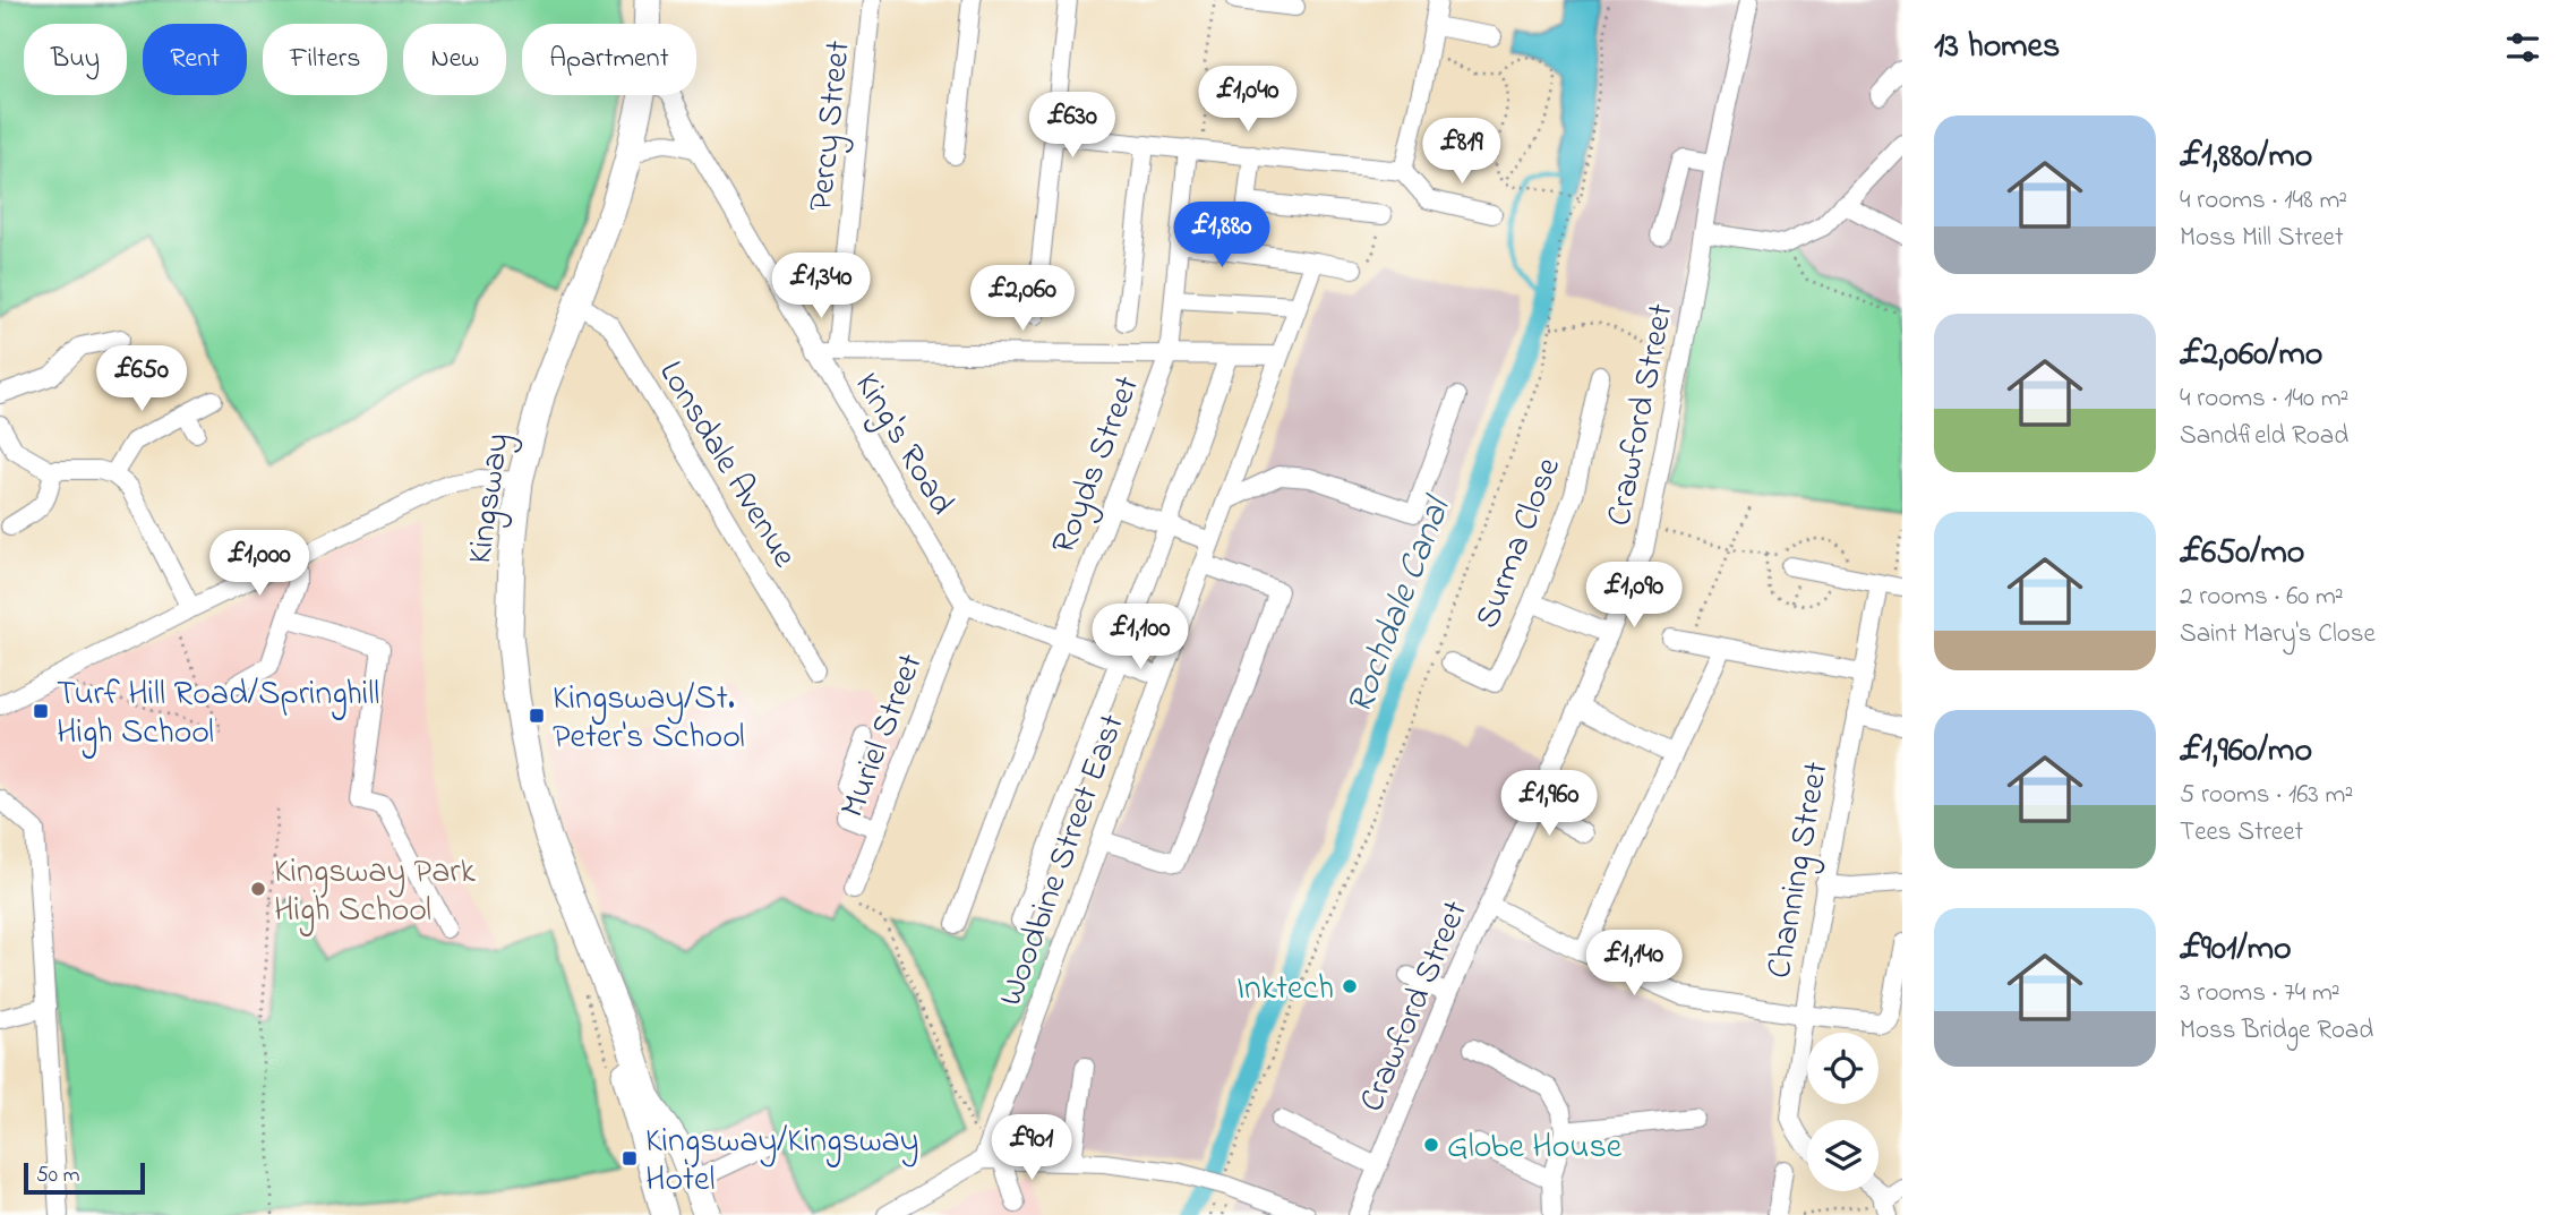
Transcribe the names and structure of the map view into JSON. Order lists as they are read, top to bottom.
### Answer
{
  "streets": {
    "highway": ["Kingsway"],
    "street": [
      "Percy Street",
      "Crawford Street",
      "King's Road",
      "Lonsdale Avenue",
      "Royds Street",
      "Surma Close",
      "Muriel Street",
      "Woodbine Street East",
      "Channing Street"
    ]
  },
  "crossings": [
    ["King's Road", "Muriel Street"],
    ["Lonsdale Avenue", "Kingsway"]
  ],
  "water": ["Rochdale Canal"],
  "places": {
    "transit": ["Turf Hill Road/Springhill High School", "Kingsway/St. Peter's School", "Kingsway/Kingsway Hotel"],
    "other": ["Kingsway Park High School", "Inktech", "Globe House"]
  },
  "scale_bar": "50 m",
  "page": {
    "heading": "13 homes",
    "chip": [
      "Buy",
      "Rent",
      "Filters",
      "New",
      "Apartment"
    ],
    "price": [
      "£1,040",
      "£630",
      "£819",
      "£1,880",
      "£1,340",
      "£2,060",
      "£650",
      "£1,000",
      "£1,090",
      "£1,100",
      "£1,960",
      "£1,140",
      "£901"
    ],
    "list": [
      {
        "name": "£1,880/mo",
        "note": "4 rooms · 148 m² · Moss Mill Street"
      },
      {
        "name": "£2,060/mo",
        "note": "4 rooms · 140 m² · Sandfield Road"
      },
      {
        "name": "£650/mo",
        "note": "2 rooms · 60 m² · Saint Mary's Close"
      },
      {
        "name": "£1,960/mo",
        "note": "5 rooms · 163 m² · Tees Street"
      },
      {
        "name": "£901/mo",
        "note": "3 rooms · 74 m² · Moss Bridge Road"
      }
    ],
    "scale": "50 m"
  }
}
